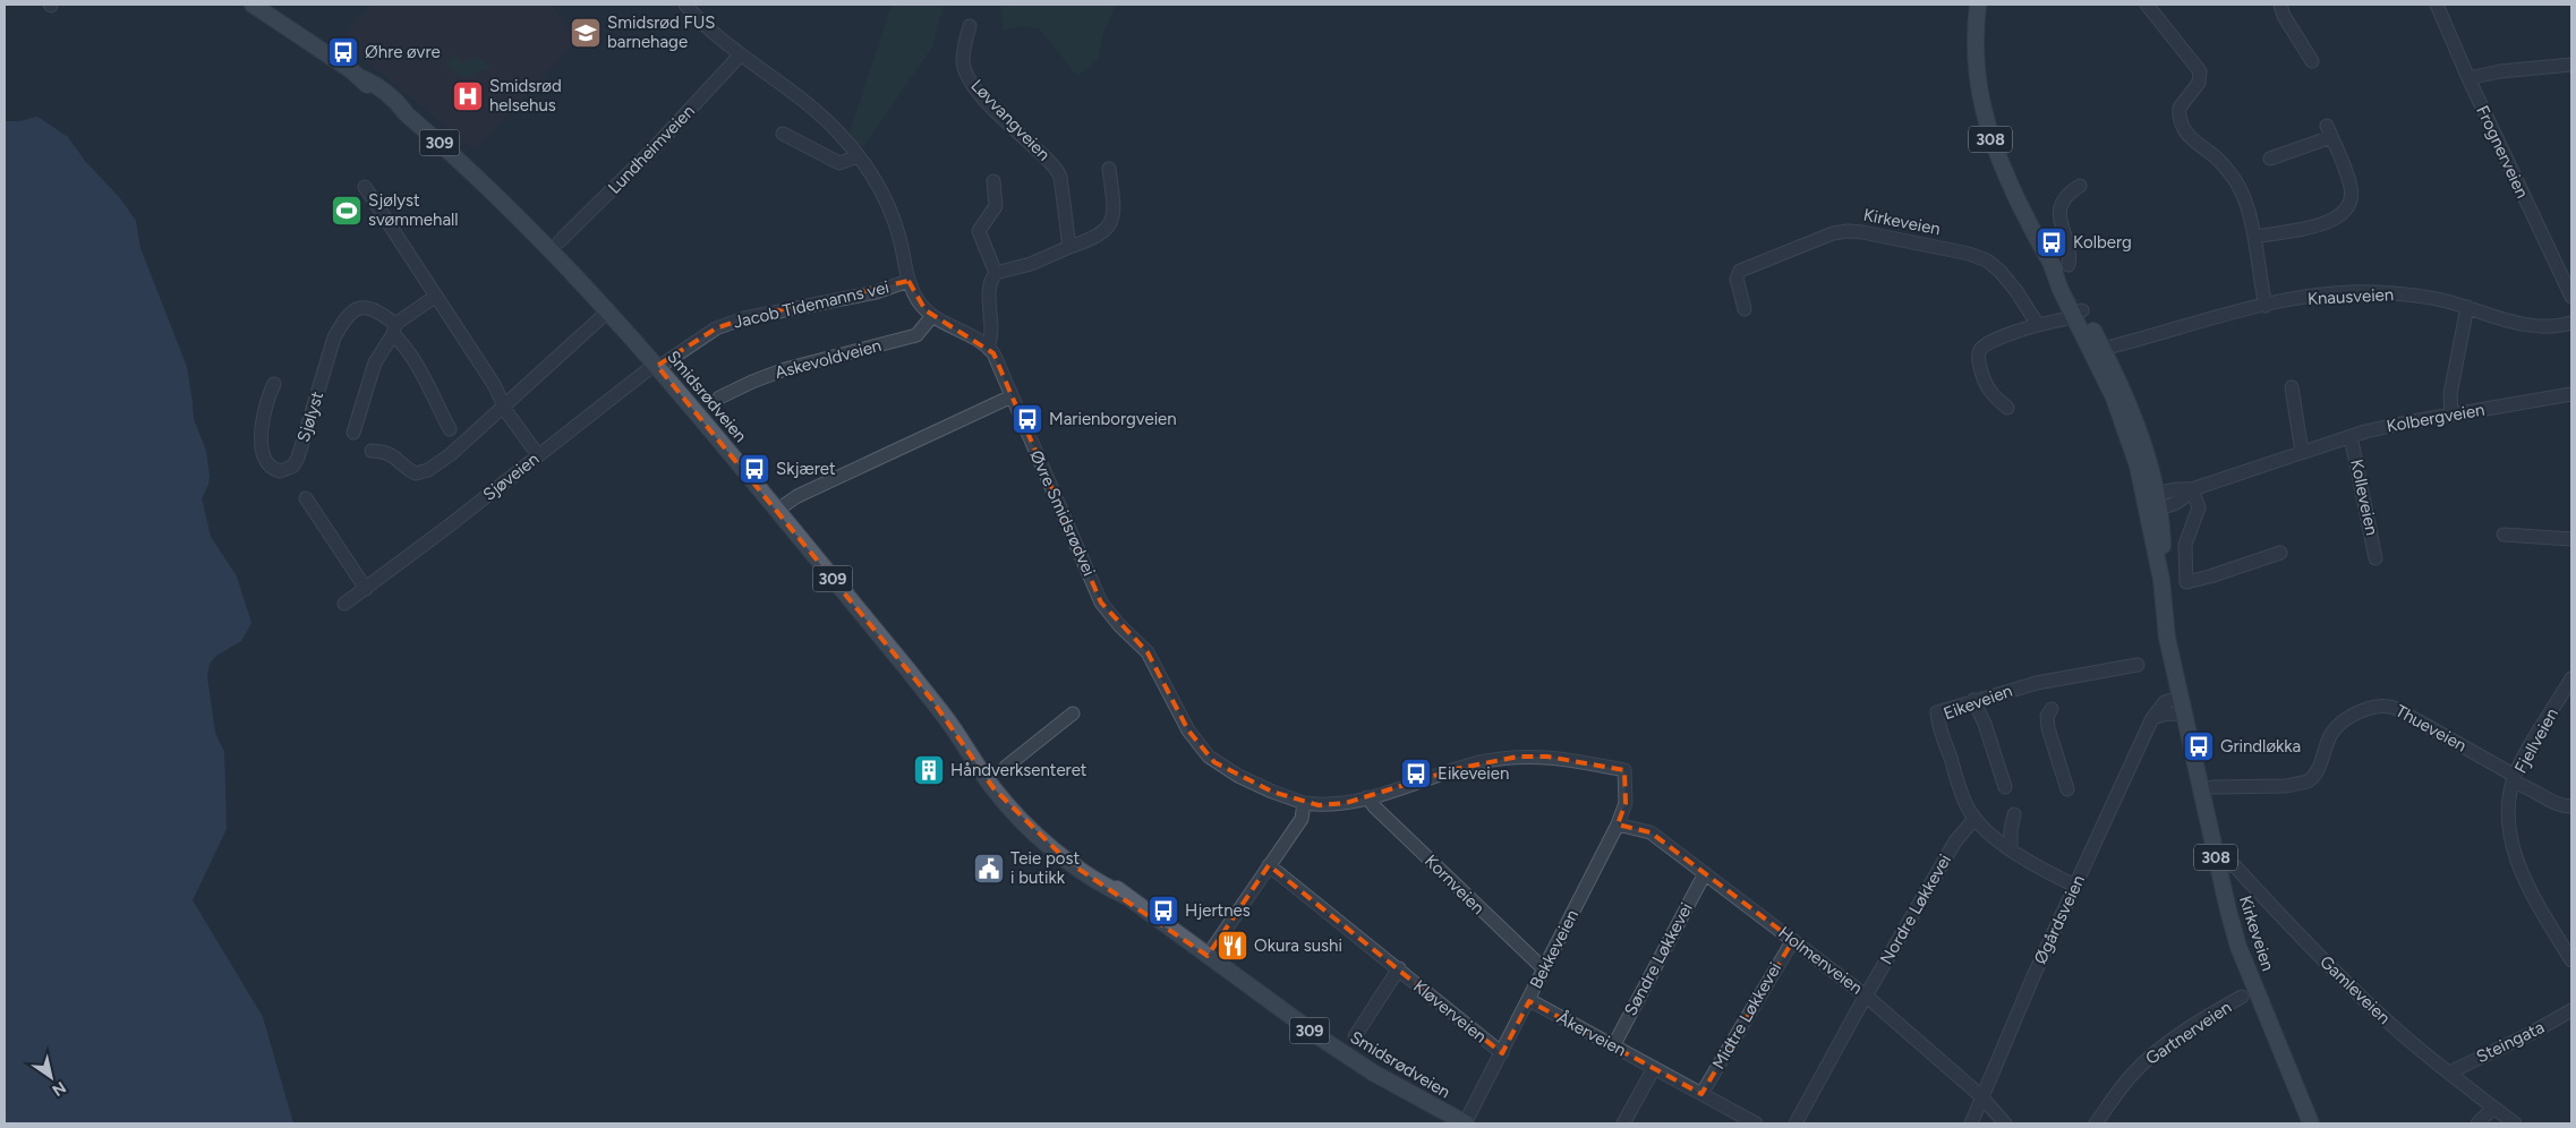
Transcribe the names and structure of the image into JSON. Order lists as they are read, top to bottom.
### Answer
{
  "streets": {
    "main road": [
      "308",
      "309",
      "Kirkeveien",
      "Smidsrødveien"
    ],
    "street": [
      "Løvvangveien",
      "Lundheimveien",
      "Frognerveien",
      "Knausveien",
      "Jacob Tidemanns vei",
      "Askevoldveien",
      "Sjølyst",
      "Kolbergveien",
      "Sjøveien",
      "Kolleveien",
      "Øvre Smidsrødvei",
      "Eikeveien",
      "Thueveien",
      "Fjellveien",
      "Kornveien",
      "Nordre Løkkevei",
      "Øgårdsveien",
      "Bekkeveien",
      "Søndre Løkkevei",
      "Holmenveien",
      "Gamleveien",
      "Kløverveien",
      "Midtre Løkkevei",
      "Gartnerveien",
      "Åkerveien",
      "Steingata"
    ]
  },
  "crossings": [
    ["Kirkeveien", "Kolbergveien"],
    ["Kirkeveien", "Øgårdsveien"],
    ["Jacob Tidemanns vei", "Smidsrødveien"],
    ["Jacob Tidemanns vei", "Sjøveien"],
    ["Smidsrødveien", "Sjøveien"],
    ["Smidsrødveien", "Bekkeveien"],
    ["Kolbergveien", "Kolleveien"],
    ["Eikeveien", "Nordre Løkkevei"],
    ["Eikeveien", "Øgårdsveien"],
    ["Thueveien", "Fjellveien"],
    ["Kornveien", "Bekkeveien"],
    ["Nordre Løkkevei", "Holmenveien"],
    ["Øgårdsveien", "Holmenveien"],
    ["Bekkeveien", "Holmenveien"],
    ["Bekkeveien", "Kløverveien"],
    ["Bekkeveien", "Åkerveien"],
    ["Søndre Løkkevei", "Holmenveien"],
    ["Søndre Løkkevei", "Åkerveien"],
    ["Holmenveien", "Midtre Løkkevei"],
    ["Gamleveien", "Steingata"],
    ["Midtre Løkkevei", "Åkerveien"]
  ],
  "places": {
    "school or university": ["Smidsrød FUS barnehage"],
    "bus stop": [
      "Øhre øvre",
      "Kolberg",
      "Marienborgveien",
      "Skjæret",
      "Grindløkka",
      "Eikeveien",
      "Hjertnes"
    ],
    "hospital": ["Smidsrød helsehus"],
    "sports": ["Sjølyst svømmehall"],
    "building": ["Håndverksenteret"],
    "public building": ["Teie post i butikk"],
    "restaurant": ["Okura sushi"]
  },
  "north": "bottom right"
}
